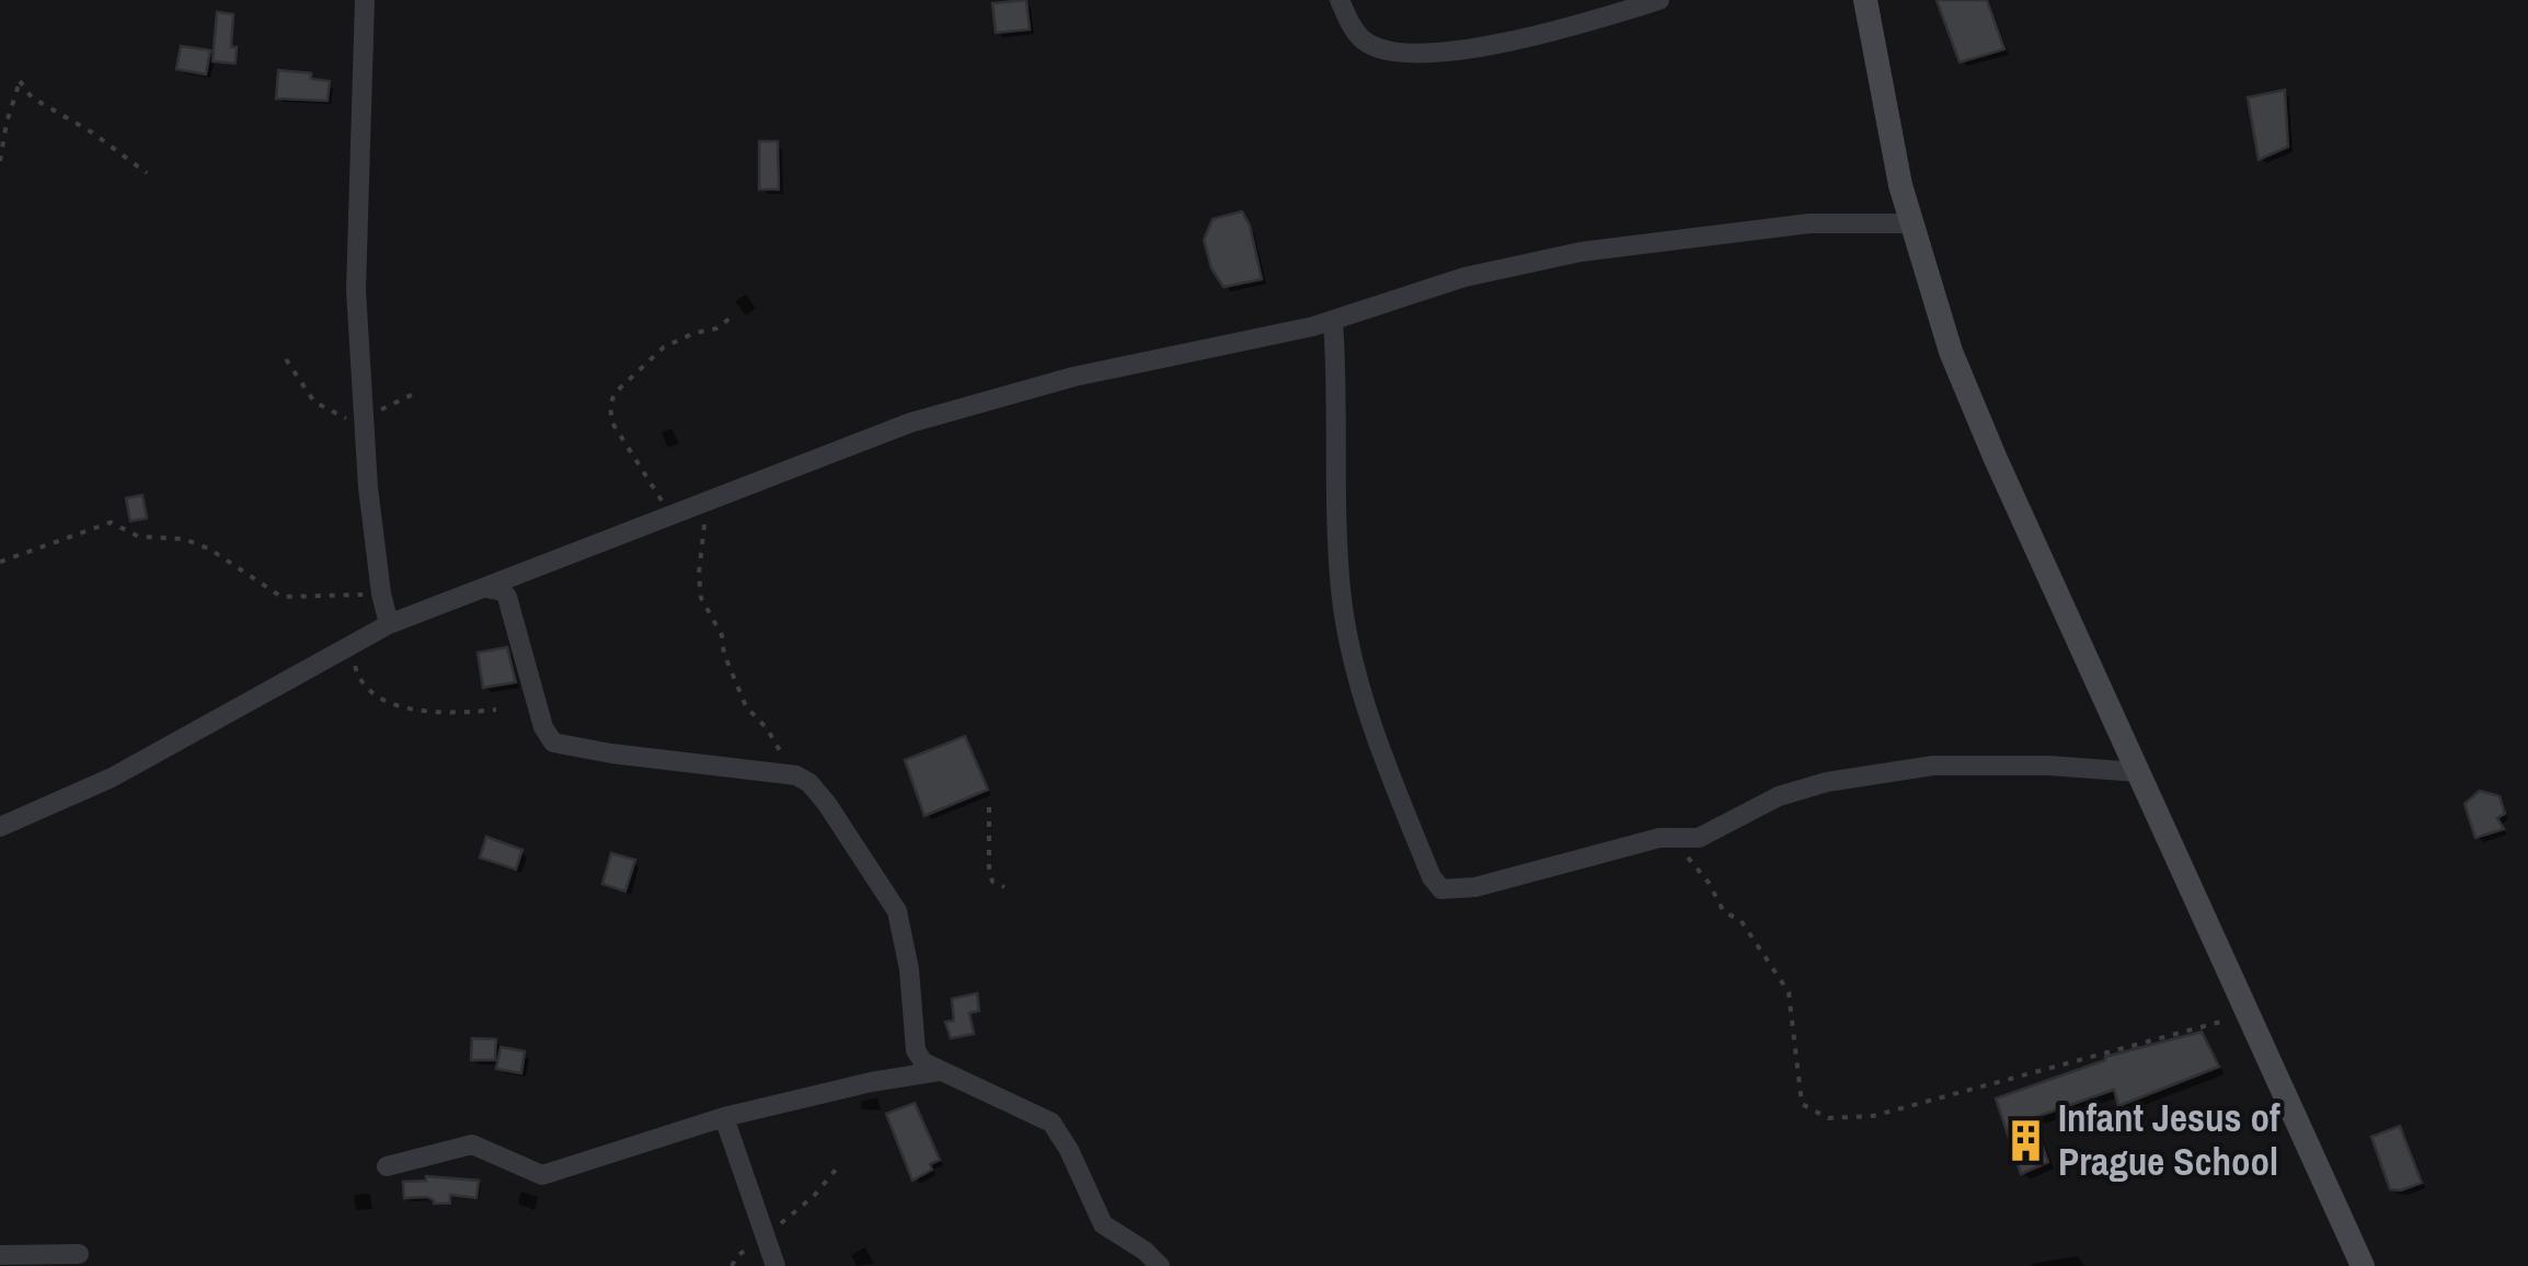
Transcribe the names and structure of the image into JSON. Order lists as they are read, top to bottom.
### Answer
{
  "places": {
    "building": ["Infant Jesus of Prague School"]
  }
}
